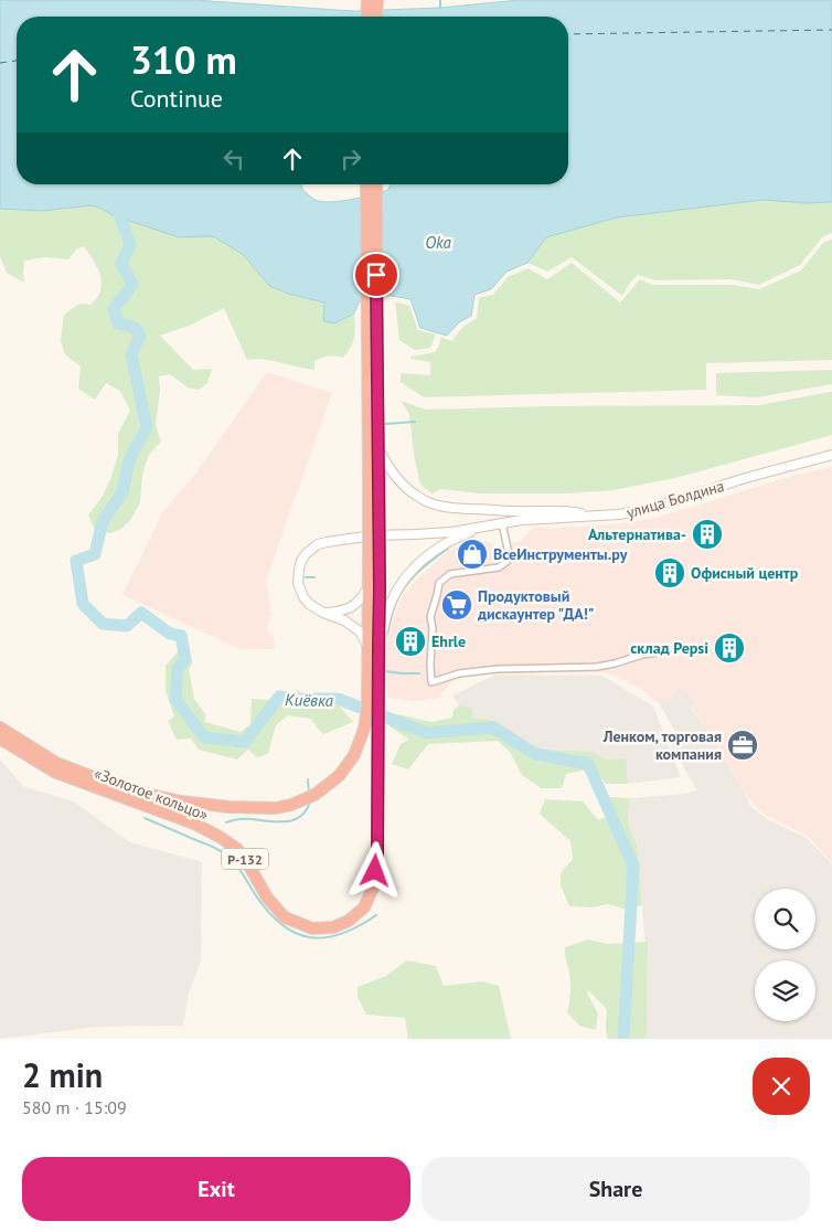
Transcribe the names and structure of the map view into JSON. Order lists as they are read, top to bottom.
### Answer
{
  "streets": {
    "highway": ["«Золотое кольцо»", "Р-132"],
    "main road": ["улица Болдина"]
  },
  "crossings": [
    ["«Золотое кольцо»", "Р-132"]
  ],
  "water": ["Oka", "Киёвка"],
  "places": {
    "building": [
      "Альтернатива-",
      "Офисный центр",
      "Ehrle",
      "склад Pepsi"
    ],
    "shop": ["ВсеИнструменты.ру"],
    "supermarket": ["Продуктовый дискаунтер \"ДА!\""],
    "office": ["Ленком, торговая компания"]
  },
  "page": {
    "turn": ["310 m", "Continue"],
    "heading": ["2 min", "580 m · 15:09"],
    "buttons": ["Exit", "Share"]
  }
}
